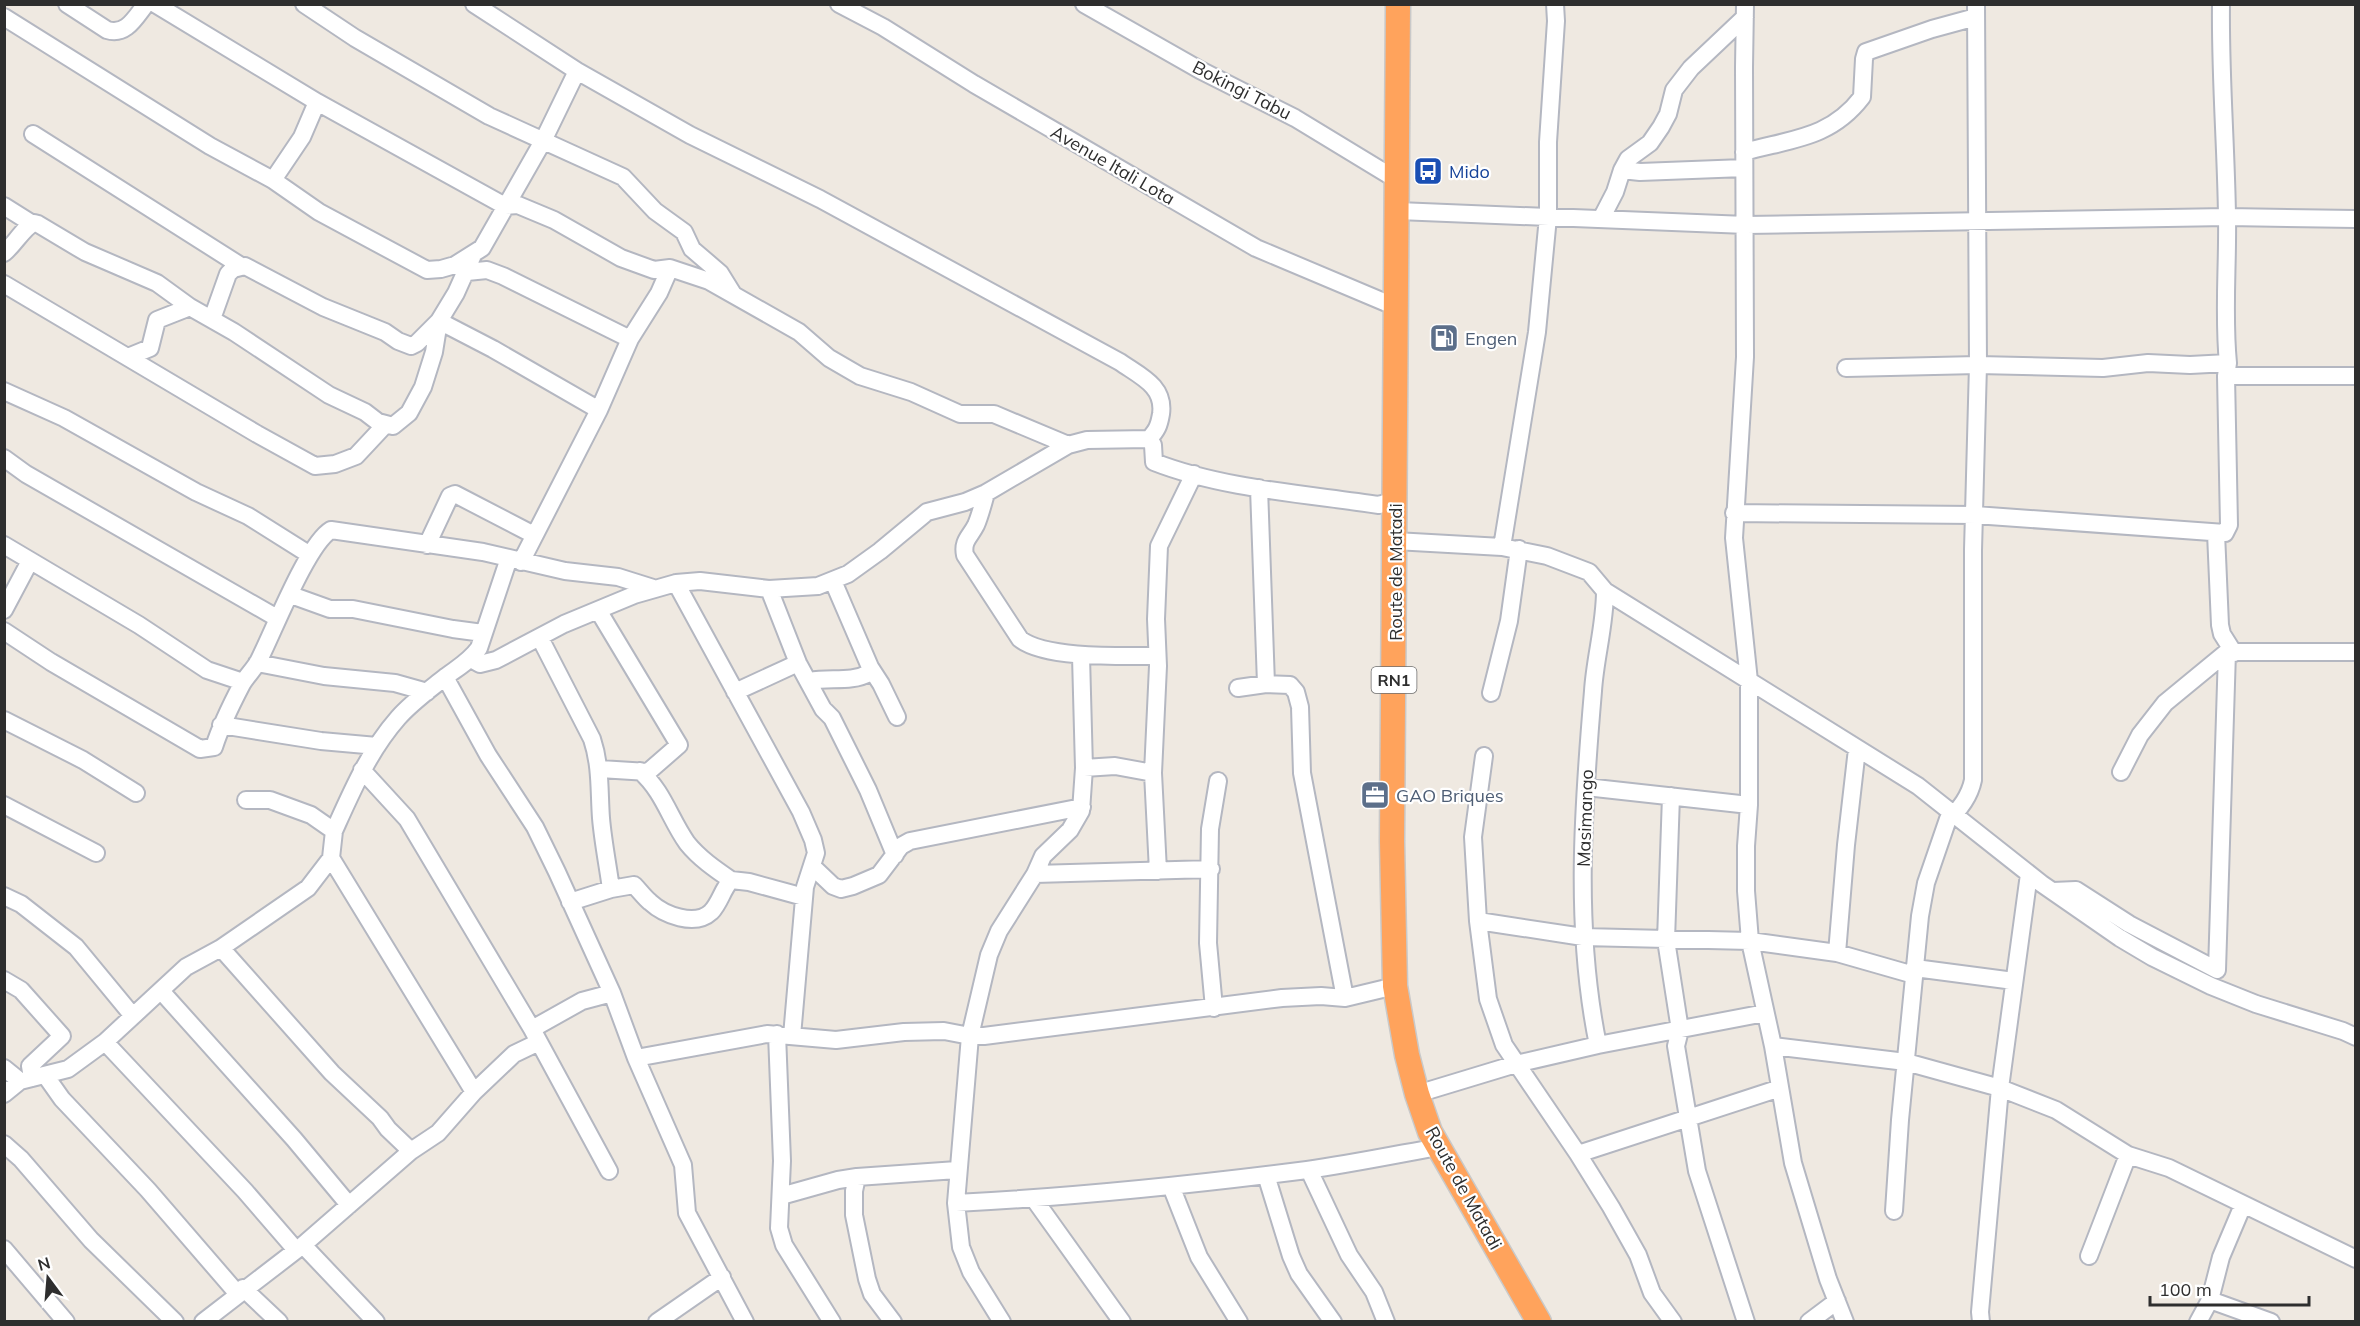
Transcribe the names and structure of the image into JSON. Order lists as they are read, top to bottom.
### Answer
{
  "streets": {
    "highway": ["Route de Matadi", "RN1"],
    "street": ["Bokingi Tabu", "Avenue Itali Lota", "Masimango"]
  },
  "crossings": [
    ["Bokingi Tabu", "Route de Matadi"],
    ["Avenue Itali Lota", "Route de Matadi"]
  ],
  "places": {
    "bus stop": ["Mido"],
    "fuel station": ["Engen"],
    "office": ["GAO Briques"]
  },
  "scale_bar": "100 m",
  "north": "top"
}
